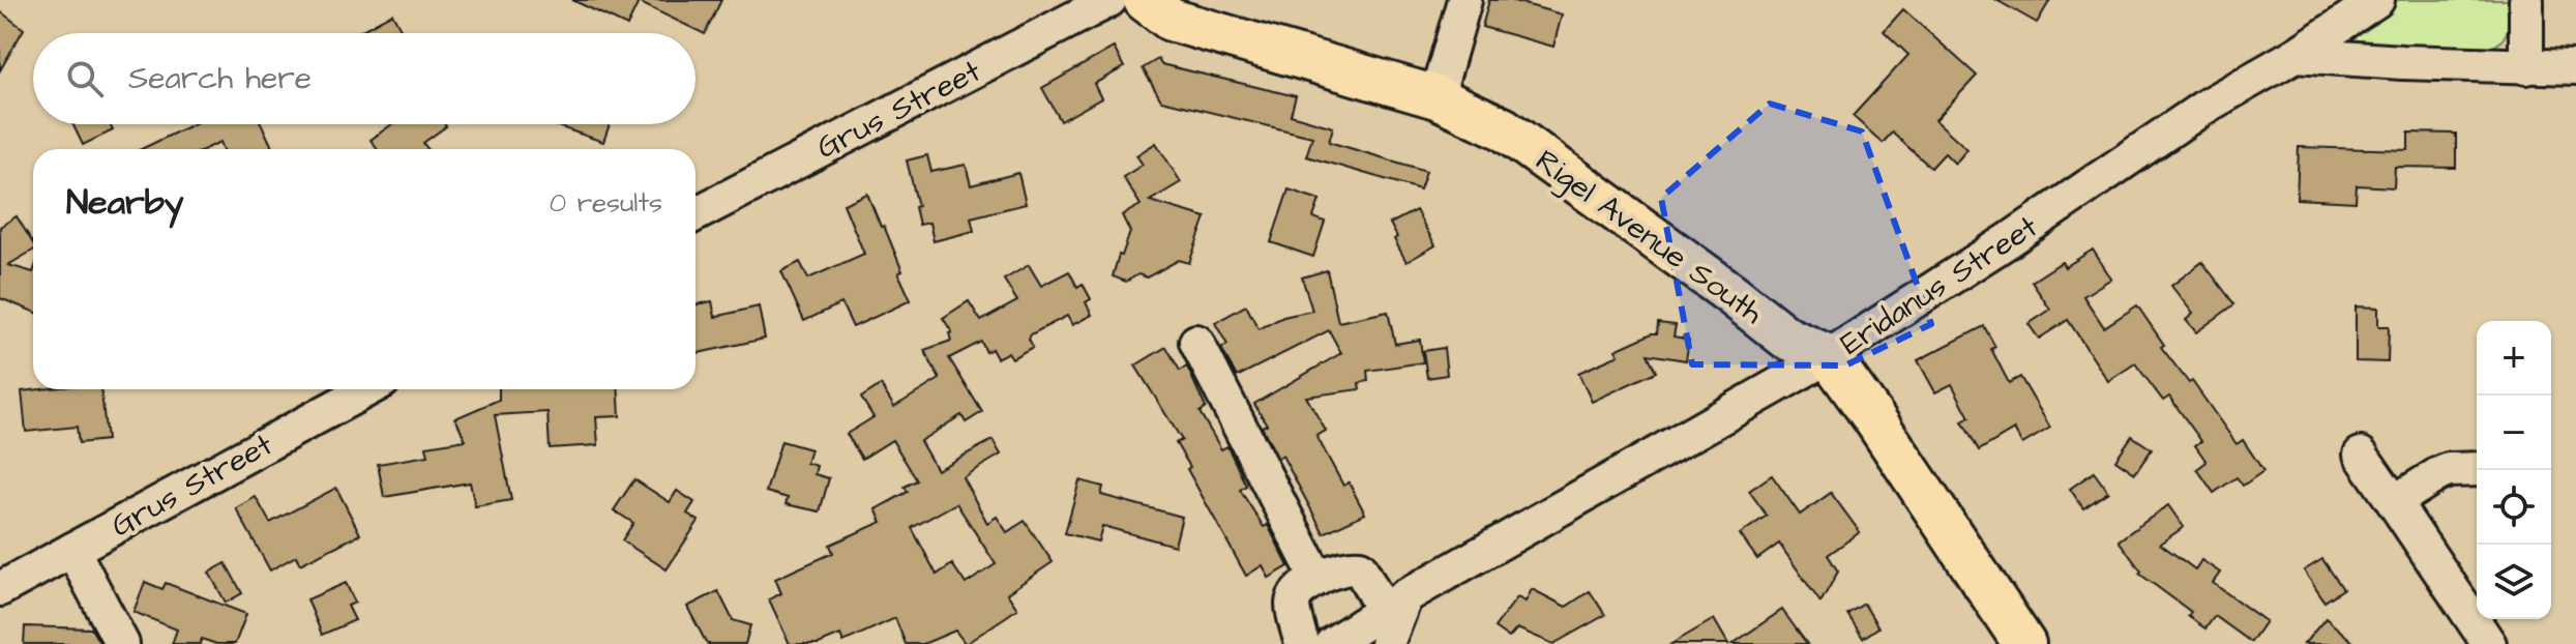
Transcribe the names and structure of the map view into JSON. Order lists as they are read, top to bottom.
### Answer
{
  "streets": {
    "main road": ["Rigel Avenue South"],
    "street": ["Grus Street", "Eridanus Street"]
  },
  "crossings": [
    ["Rigel Avenue South", "Eridanus Street"]
  ],
  "page": {
    "search": "Search here",
    "heading": ["Nearby", "0 results"],
    "map_buttons": ["+", "−"]
  }
}
